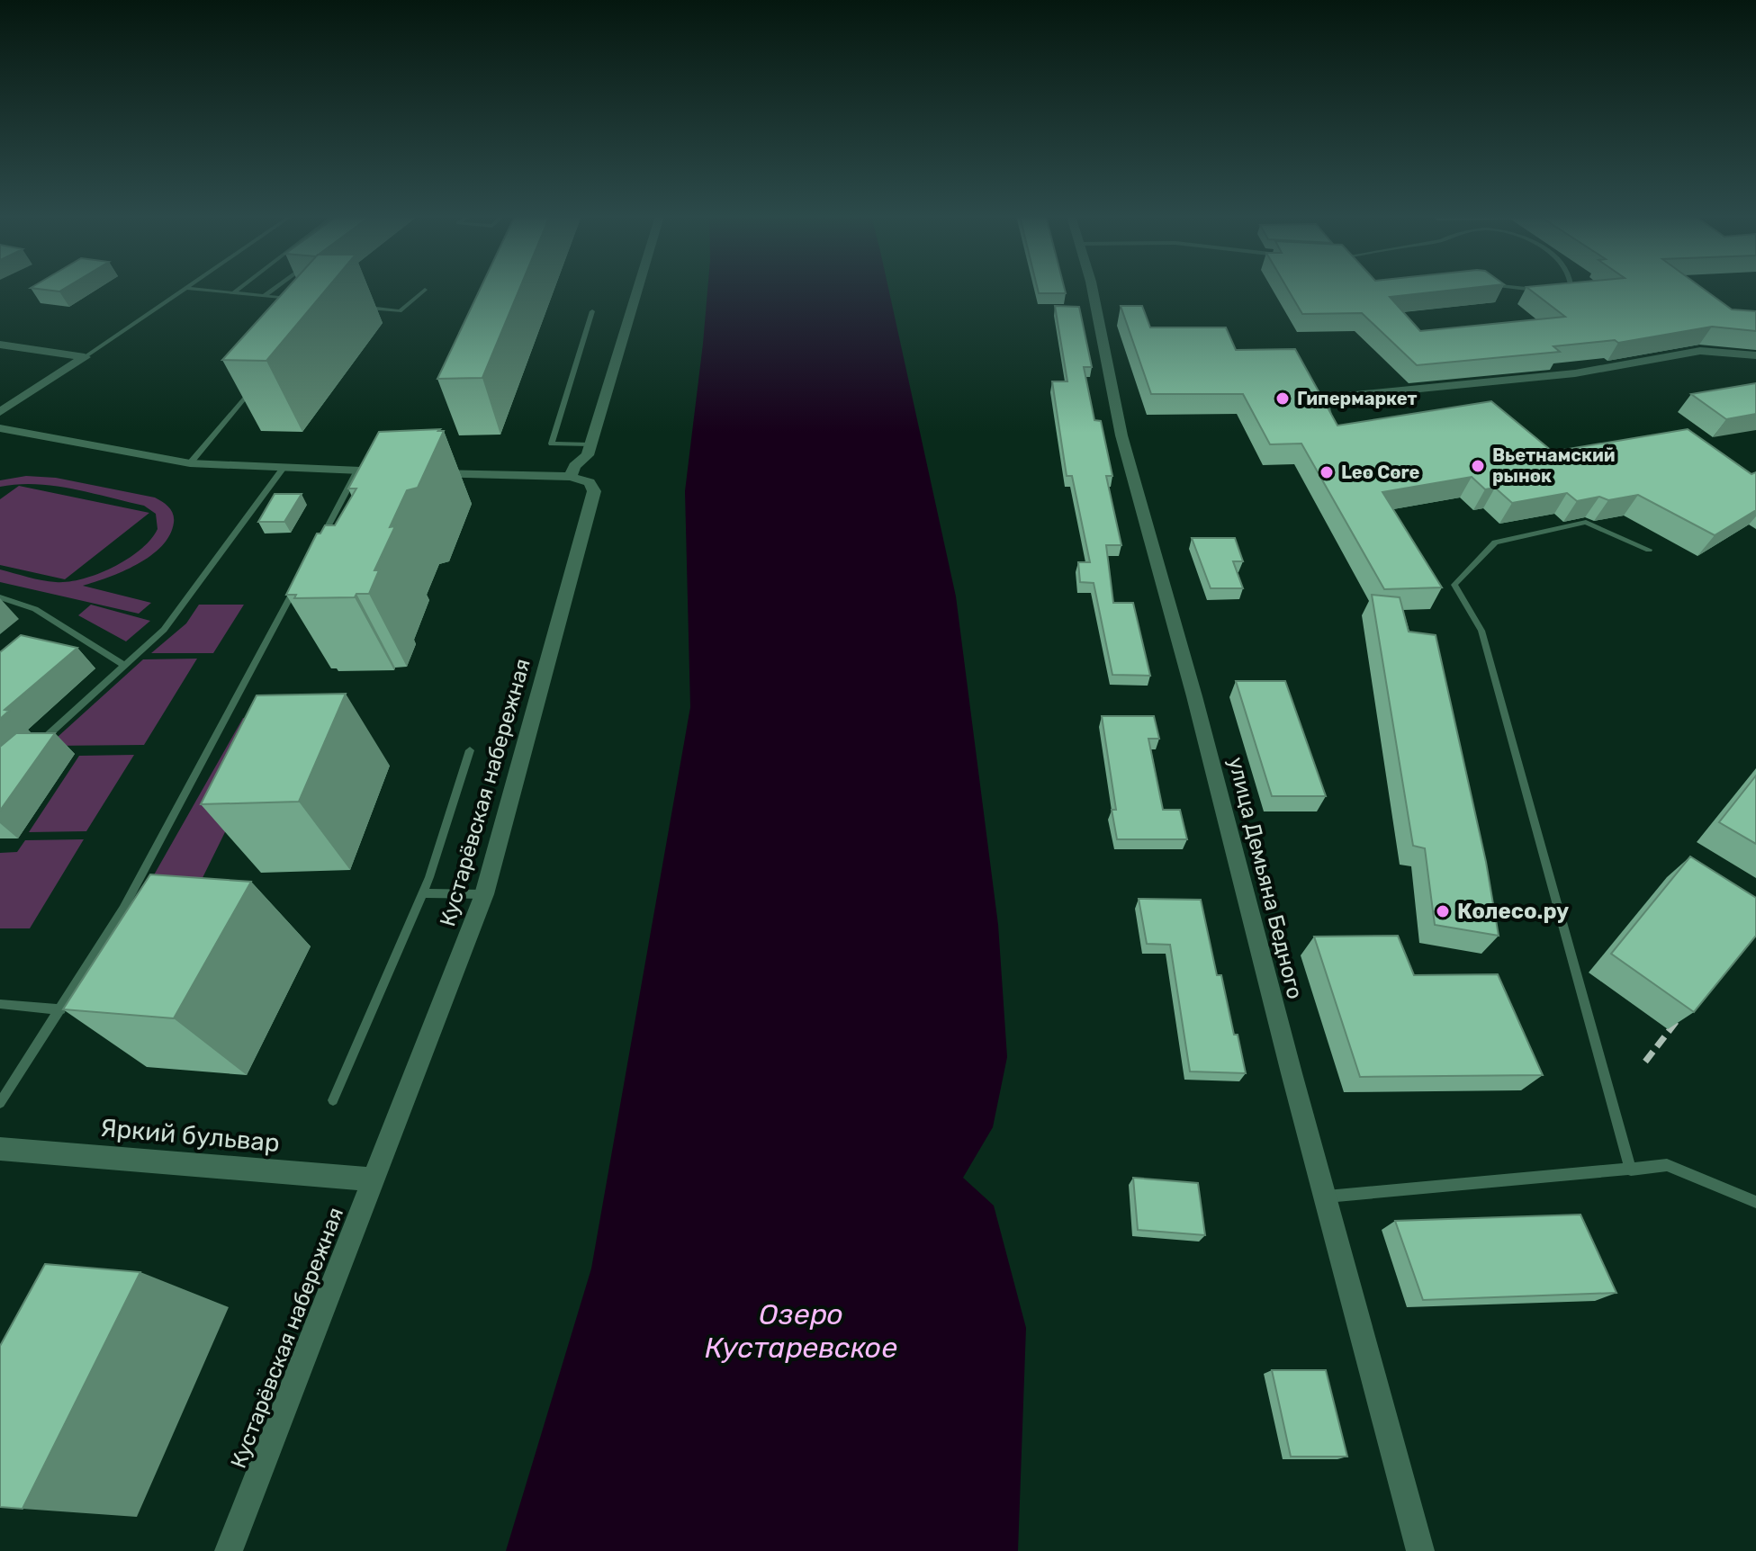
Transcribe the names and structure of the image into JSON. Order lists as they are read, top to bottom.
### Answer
{
  "streets": {
    "street": ["Кустарёвская набережная", "улица Демьяна Бедного", "Яркий бульвар"]
  },
  "crossings": [
    ["Кустарёвская набережная", "Яркий бульвар"]
  ],
  "water": ["Озеро Кустаревское"],
  "places": [
    "Гипермаркет",
    "Вьетнамский рынок",
    "Leo Core",
    "Колесо.ру"
  ]
}
